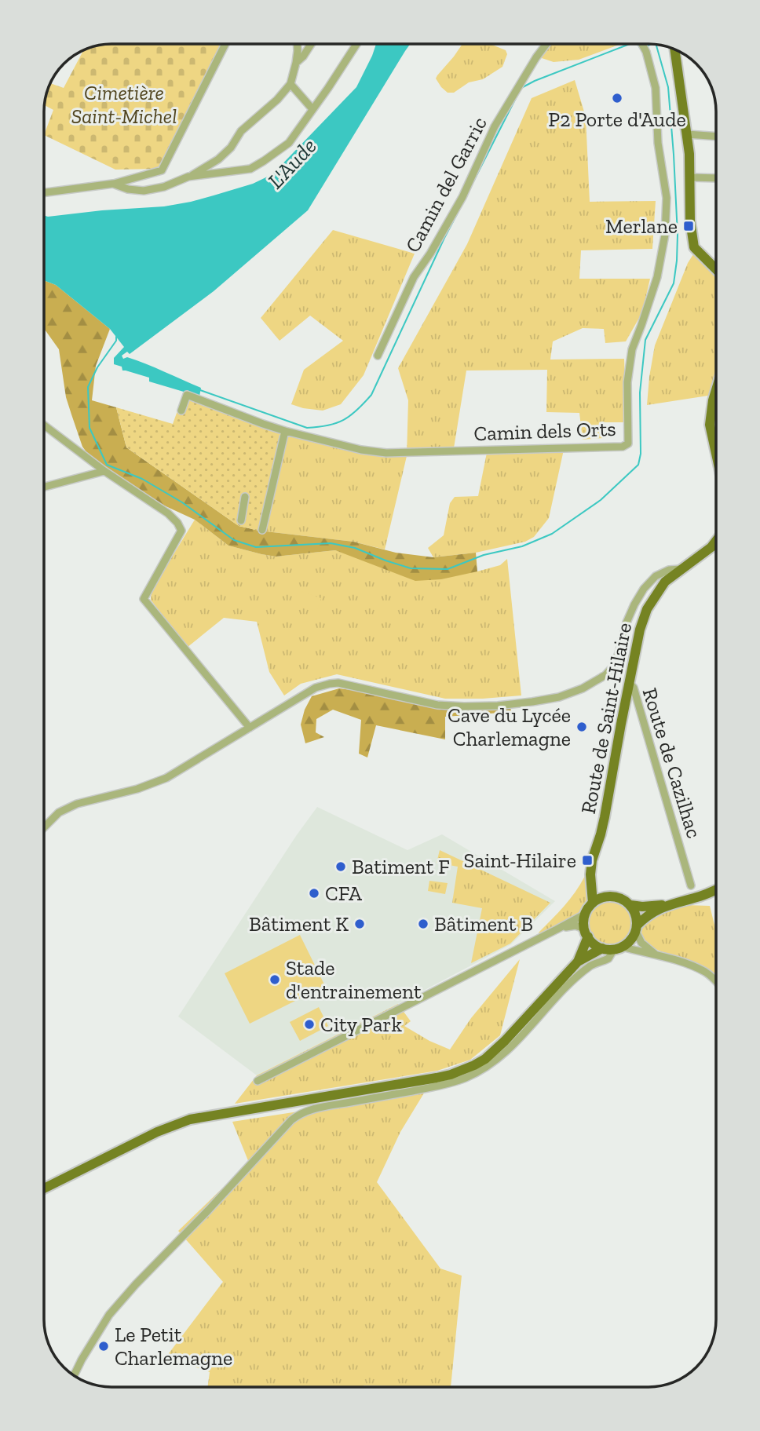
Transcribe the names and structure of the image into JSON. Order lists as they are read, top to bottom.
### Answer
{
  "streets": {
    "main road": ["Route de Saint-Hilaire"],
    "street": ["Camin del Garric", "Camin dels Orts", "Route de Cazilhac"]
  },
  "crossings": [
    ["Route de Saint-Hilaire", "Route de Cazilhac"]
  ],
  "water": ["L'Aude"],
  "parks": ["Cimetière Saint-Michel"],
  "places": {
    "other": [
      "P2 Porte d'Aude",
      "Cave du Lycée Charlemagne",
      "Batiment F",
      "CFA",
      "Bâtiment K",
      "Bâtiment B",
      "Stade d'entrainement",
      "City Park",
      "Le Petit Charlemagne"
    ],
    "transit": ["Merlane", "Saint-Hilaire"]
  }
}
